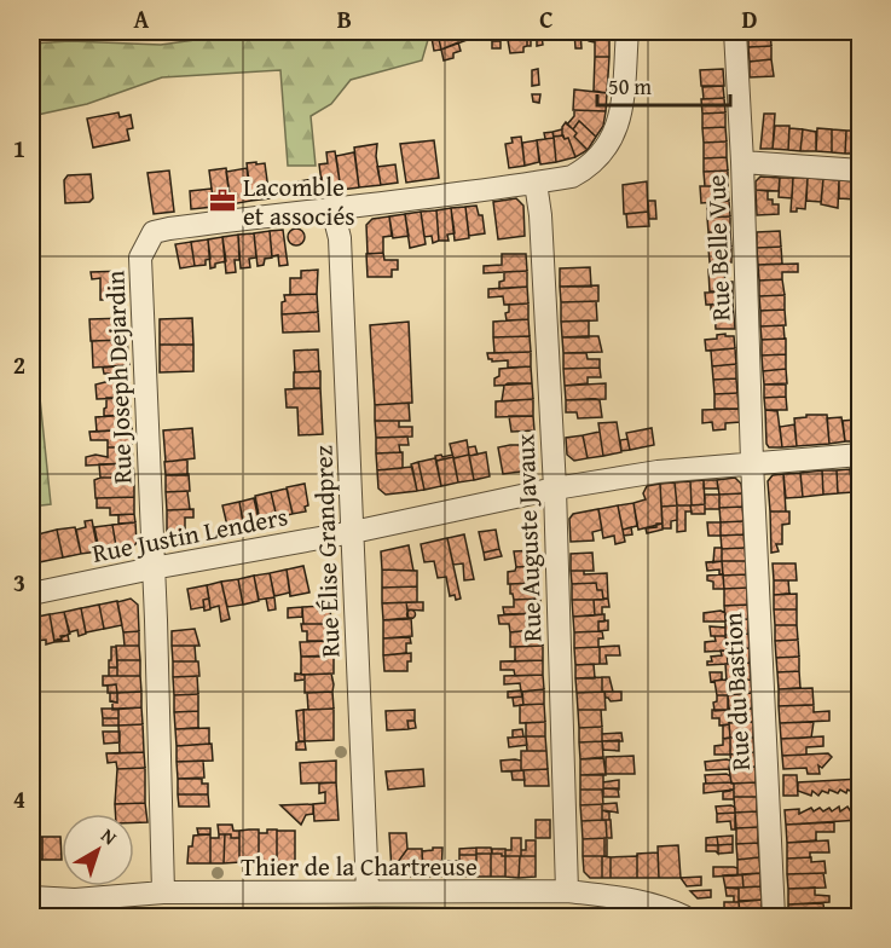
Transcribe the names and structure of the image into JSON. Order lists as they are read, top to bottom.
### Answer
{
  "streets": {
    "street": [
      "Rue Belle Vue",
      "Rue Joseph Dejardin",
      "Rue Justin Lenders",
      "Rue Auguste Javaux",
      "Rue Élise Grandprez",
      "Rue du Bastion",
      "Thier de la Chartreuse"
    ]
  },
  "crossings": [
    ["Rue Belle Vue", "Rue Justin Lenders"],
    ["Rue Belle Vue", "Rue du Bastion"],
    ["Rue Joseph Dejardin", "Rue Justin Lenders"],
    ["Rue Joseph Dejardin", "Rue Auguste Javaux"],
    ["Rue Joseph Dejardin", "Rue Élise Grandprez"],
    ["Rue Joseph Dejardin", "Thier de la Chartreuse"],
    ["Rue Justin Lenders", "Rue Auguste Javaux"],
    ["Rue Justin Lenders", "Rue Élise Grandprez"],
    ["Rue Justin Lenders", "Rue du Bastion"],
    ["Rue Auguste Javaux", "Thier de la Chartreuse"],
    ["Rue Élise Grandprez", "Thier de la Chartreuse"]
  ],
  "places": {
    "office": ["Lacomble et associés"]
  },
  "scale_bar": "50 m",
  "north": "top right",
  "grid": {
    "columns": [
      "A",
      "B",
      "C",
      "D"
    ],
    "rows": [
      "1",
      "2",
      "3",
      "4"
    ]
  }
}
